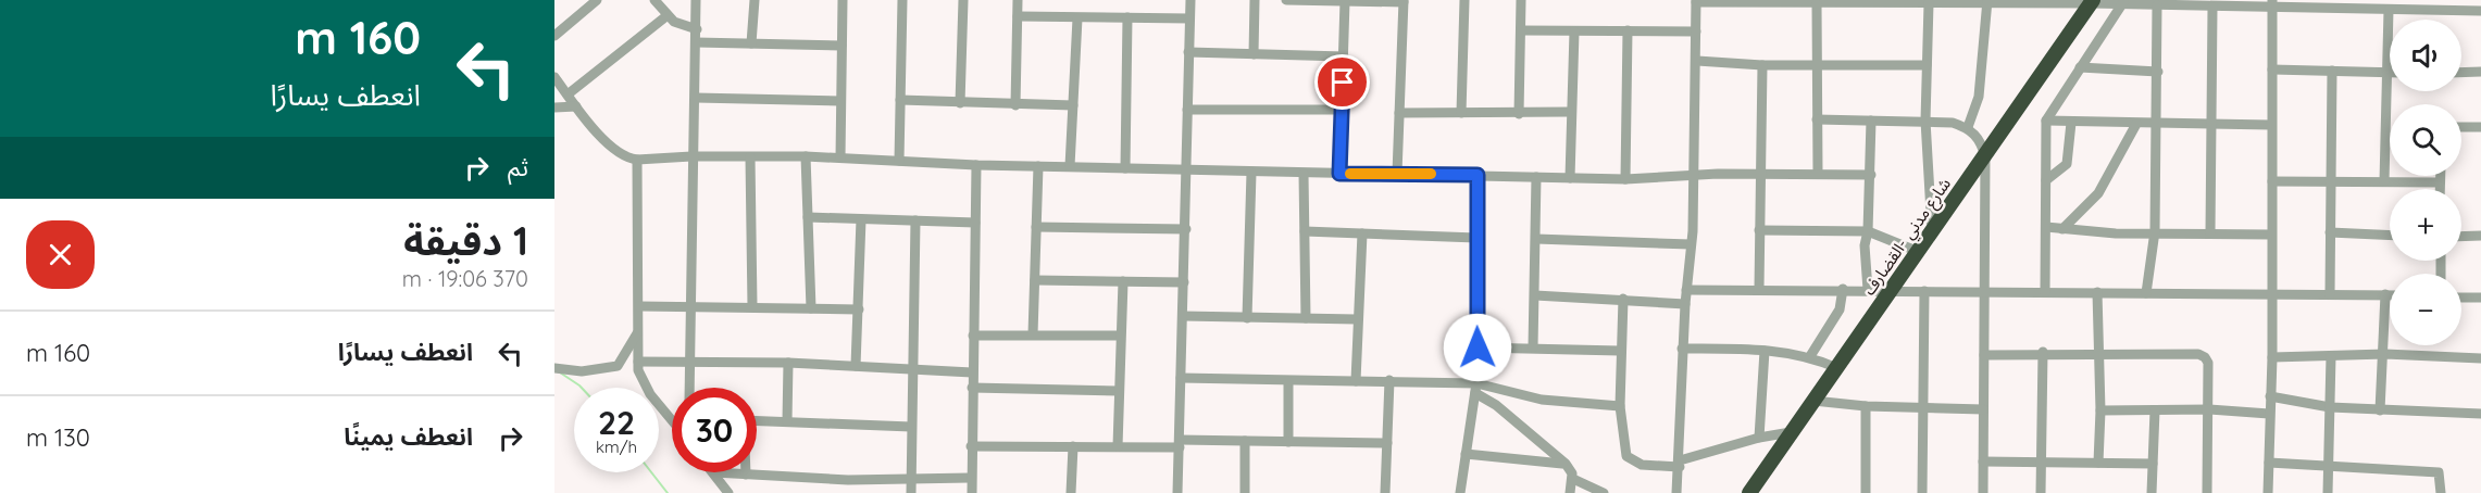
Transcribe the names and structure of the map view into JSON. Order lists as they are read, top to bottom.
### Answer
{
  "streets": {
    "highway": ["شارع مدني -القضارف"]
  },
  "page": {
    "turn": ["160 m", "انعطف يسارًا"],
    "map_buttons": ["+", "−"],
    "then": "ثم",
    "heading": ["1 دقيقة", "370 m · 19:06"],
    "list": [
      {
        "name": "انعطف يسارًا",
        "value": "160 m"
      },
      {
        "name": "انعطف يمينًا",
        "value": "130 m"
      }
    ],
    "speed": "22 km/h",
    "limit": "30"
  }
}
